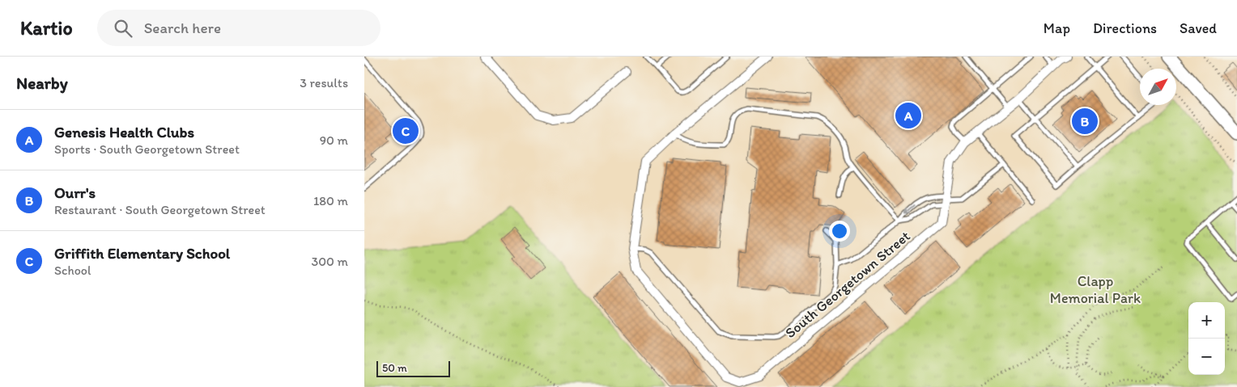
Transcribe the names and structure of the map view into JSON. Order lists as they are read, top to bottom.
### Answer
{
  "streets": {
    "street": ["South Georgetown Street"]
  },
  "parks": ["Clapp Memorial Park"],
  "scale_bar": "50 m",
  "north": "top right",
  "page": {
    "header": "Kartio",
    "search": "Search here",
    "nav": ["Map", "Directions", "Saved"],
    "heading": ["Nearby", "3 results"],
    "pins": ["A", "B", "C"],
    "list": [
      {
        "mark": "A",
        "name": "Genesis Health Clubs",
        "note": "Sports · South Georgetown Street",
        "value": "90 m"
      },
      {
        "mark": "B",
        "name": "Ourr's",
        "note": "Restaurant · South Georgetown Street",
        "value": "180 m"
      },
      {
        "mark": "C",
        "name": "Griffith Elementary School",
        "note": "School",
        "value": "300 m"
      }
    ],
    "map_buttons": ["+", "−"],
    "scale": "50 m"
  }
}
